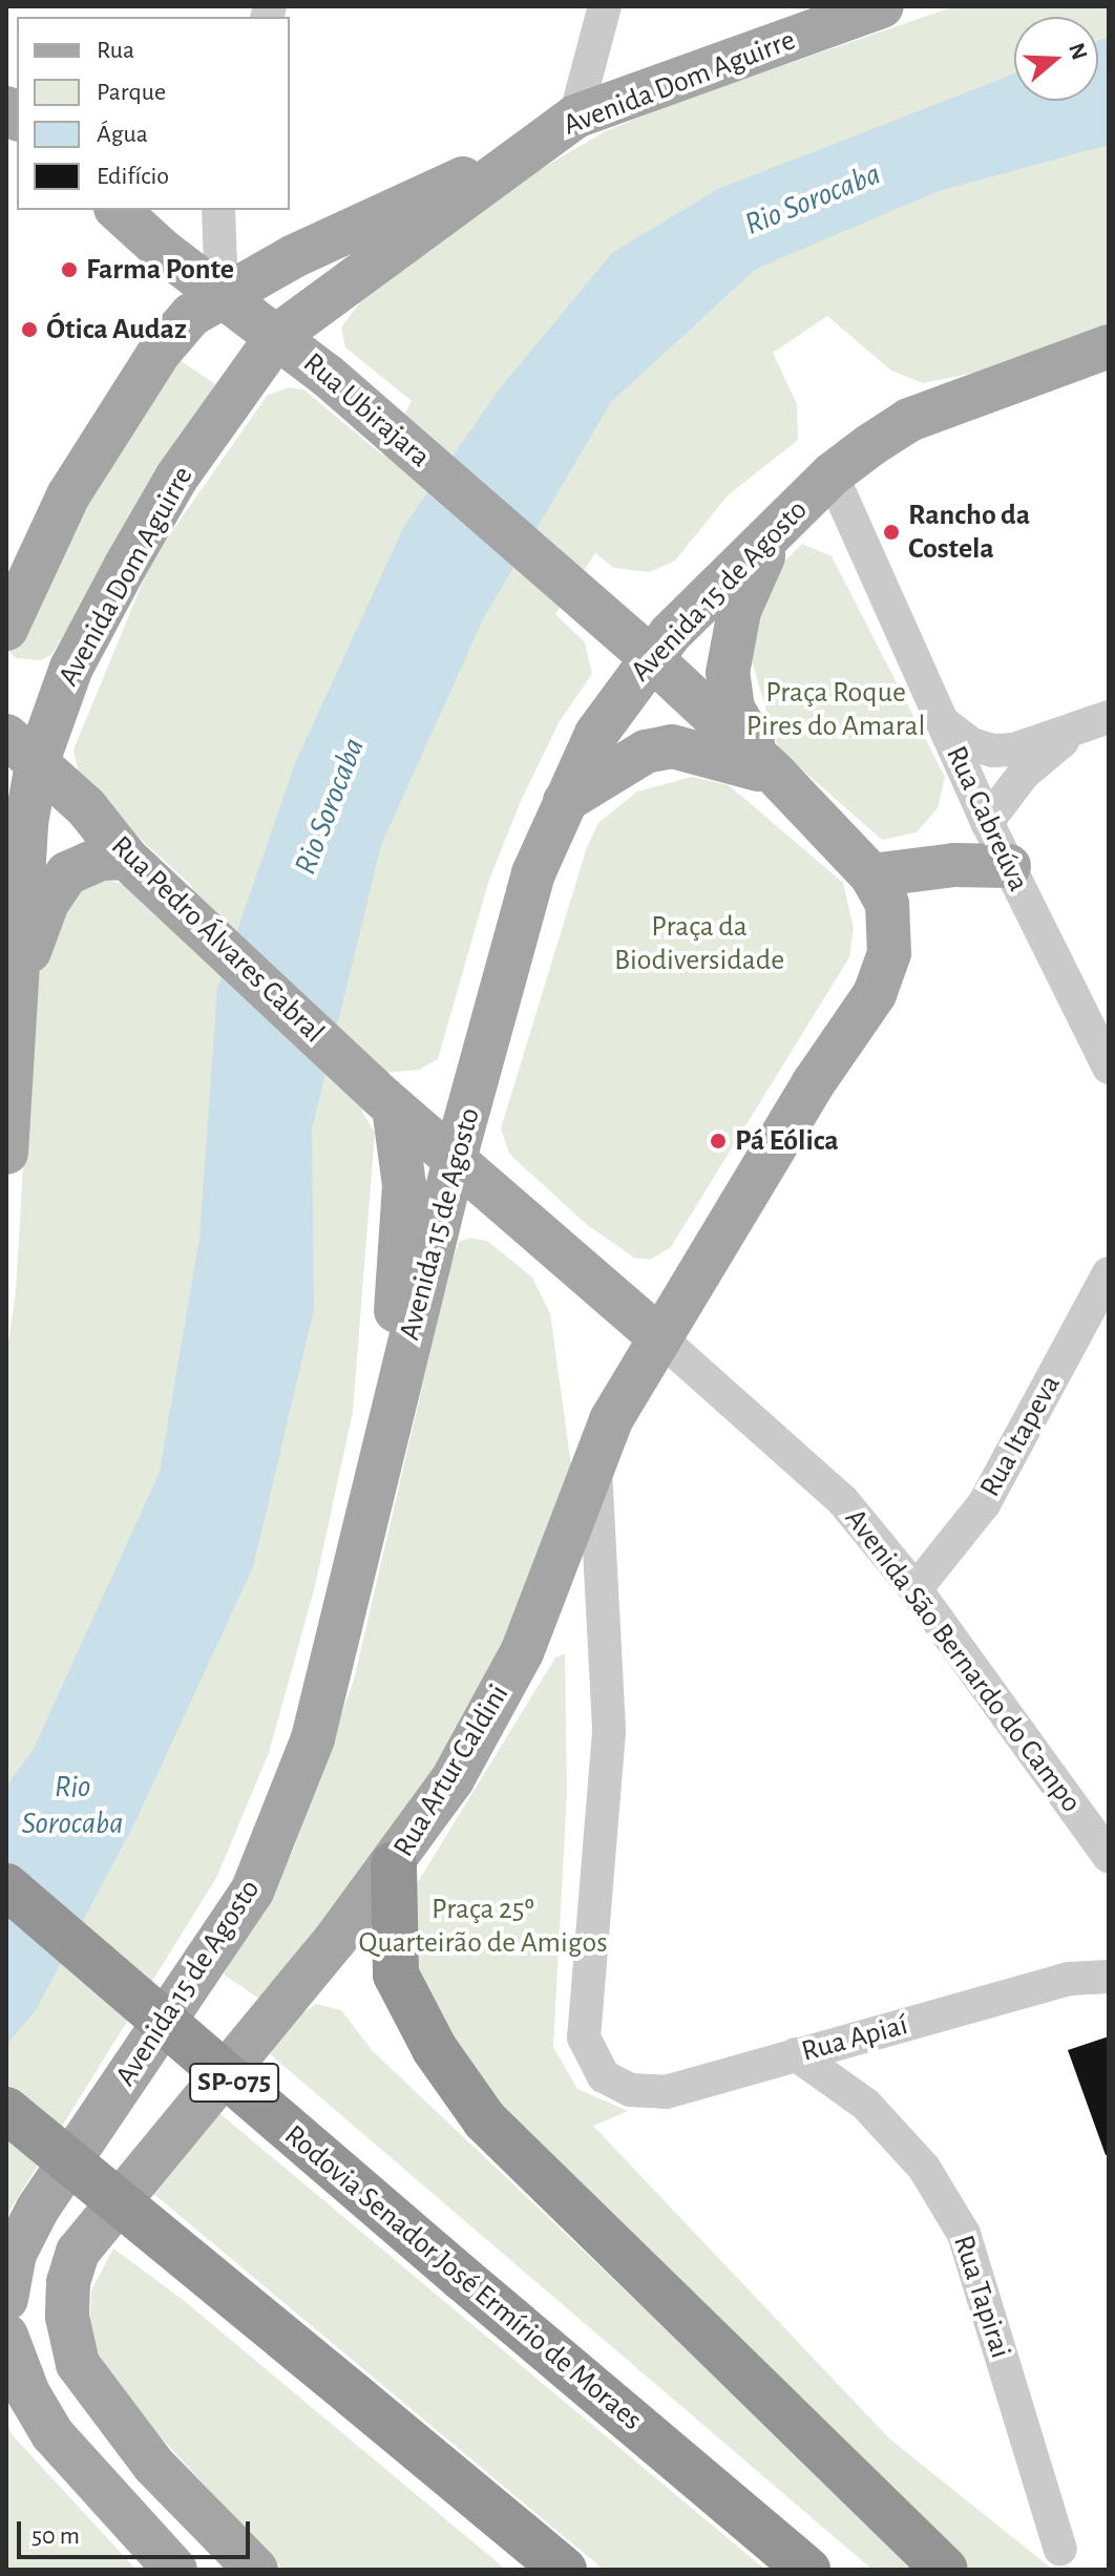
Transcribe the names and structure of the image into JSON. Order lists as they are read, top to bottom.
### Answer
{
  "streets": {
    "highway": ["SP-075", "Rodovia Senador José Ermírio de Moraes"],
    "main road": [
      "Avenida Dom Aguirre",
      "Rua Ubirajara",
      "Avenida 15 de Agosto",
      "Rua Pedro Álvares Cabral",
      "Rua Artur Caldini"
    ],
    "street": [
      "Rua Cabreúva",
      "Rua Itapeva",
      "Avenida São Bernardo do Campo",
      "Rua Apiaí",
      "Rua Tapirai"
    ]
  },
  "crossings": [
    ["Avenida Dom Aguirre", "Rua Ubirajara"],
    ["Avenida Dom Aguirre", "Rua Pedro Álvares Cabral"],
    ["Rua Ubirajara", "Avenida 15 de Agosto"],
    ["Avenida 15 de Agosto", "Rua Cabreúva"],
    ["Rua Itapeva", "Avenida São Bernardo do Campo"],
    ["Avenida São Bernardo do Campo", "Rua Artur Caldini"],
    ["Rua Artur Caldini", "Rua Apiaí"],
    ["Rua Apiaí", "Rua Tapirai"]
  ],
  "water": ["Rio Sorocaba"],
  "parks": ["Praça Roque Pires do Amaral", "Praça da Biodiversidade", "Praça 25º Quarteirão de Amigos"],
  "places": [
    "Farma Ponte",
    "Ótica Audaz",
    "Rancho da Costela",
    "Pá Eólica"
  ],
  "legend": [
    "Rua",
    "Parque",
    "Água",
    "Edifício"
  ],
  "scale_bar": "50 m",
  "north": "right"
}
